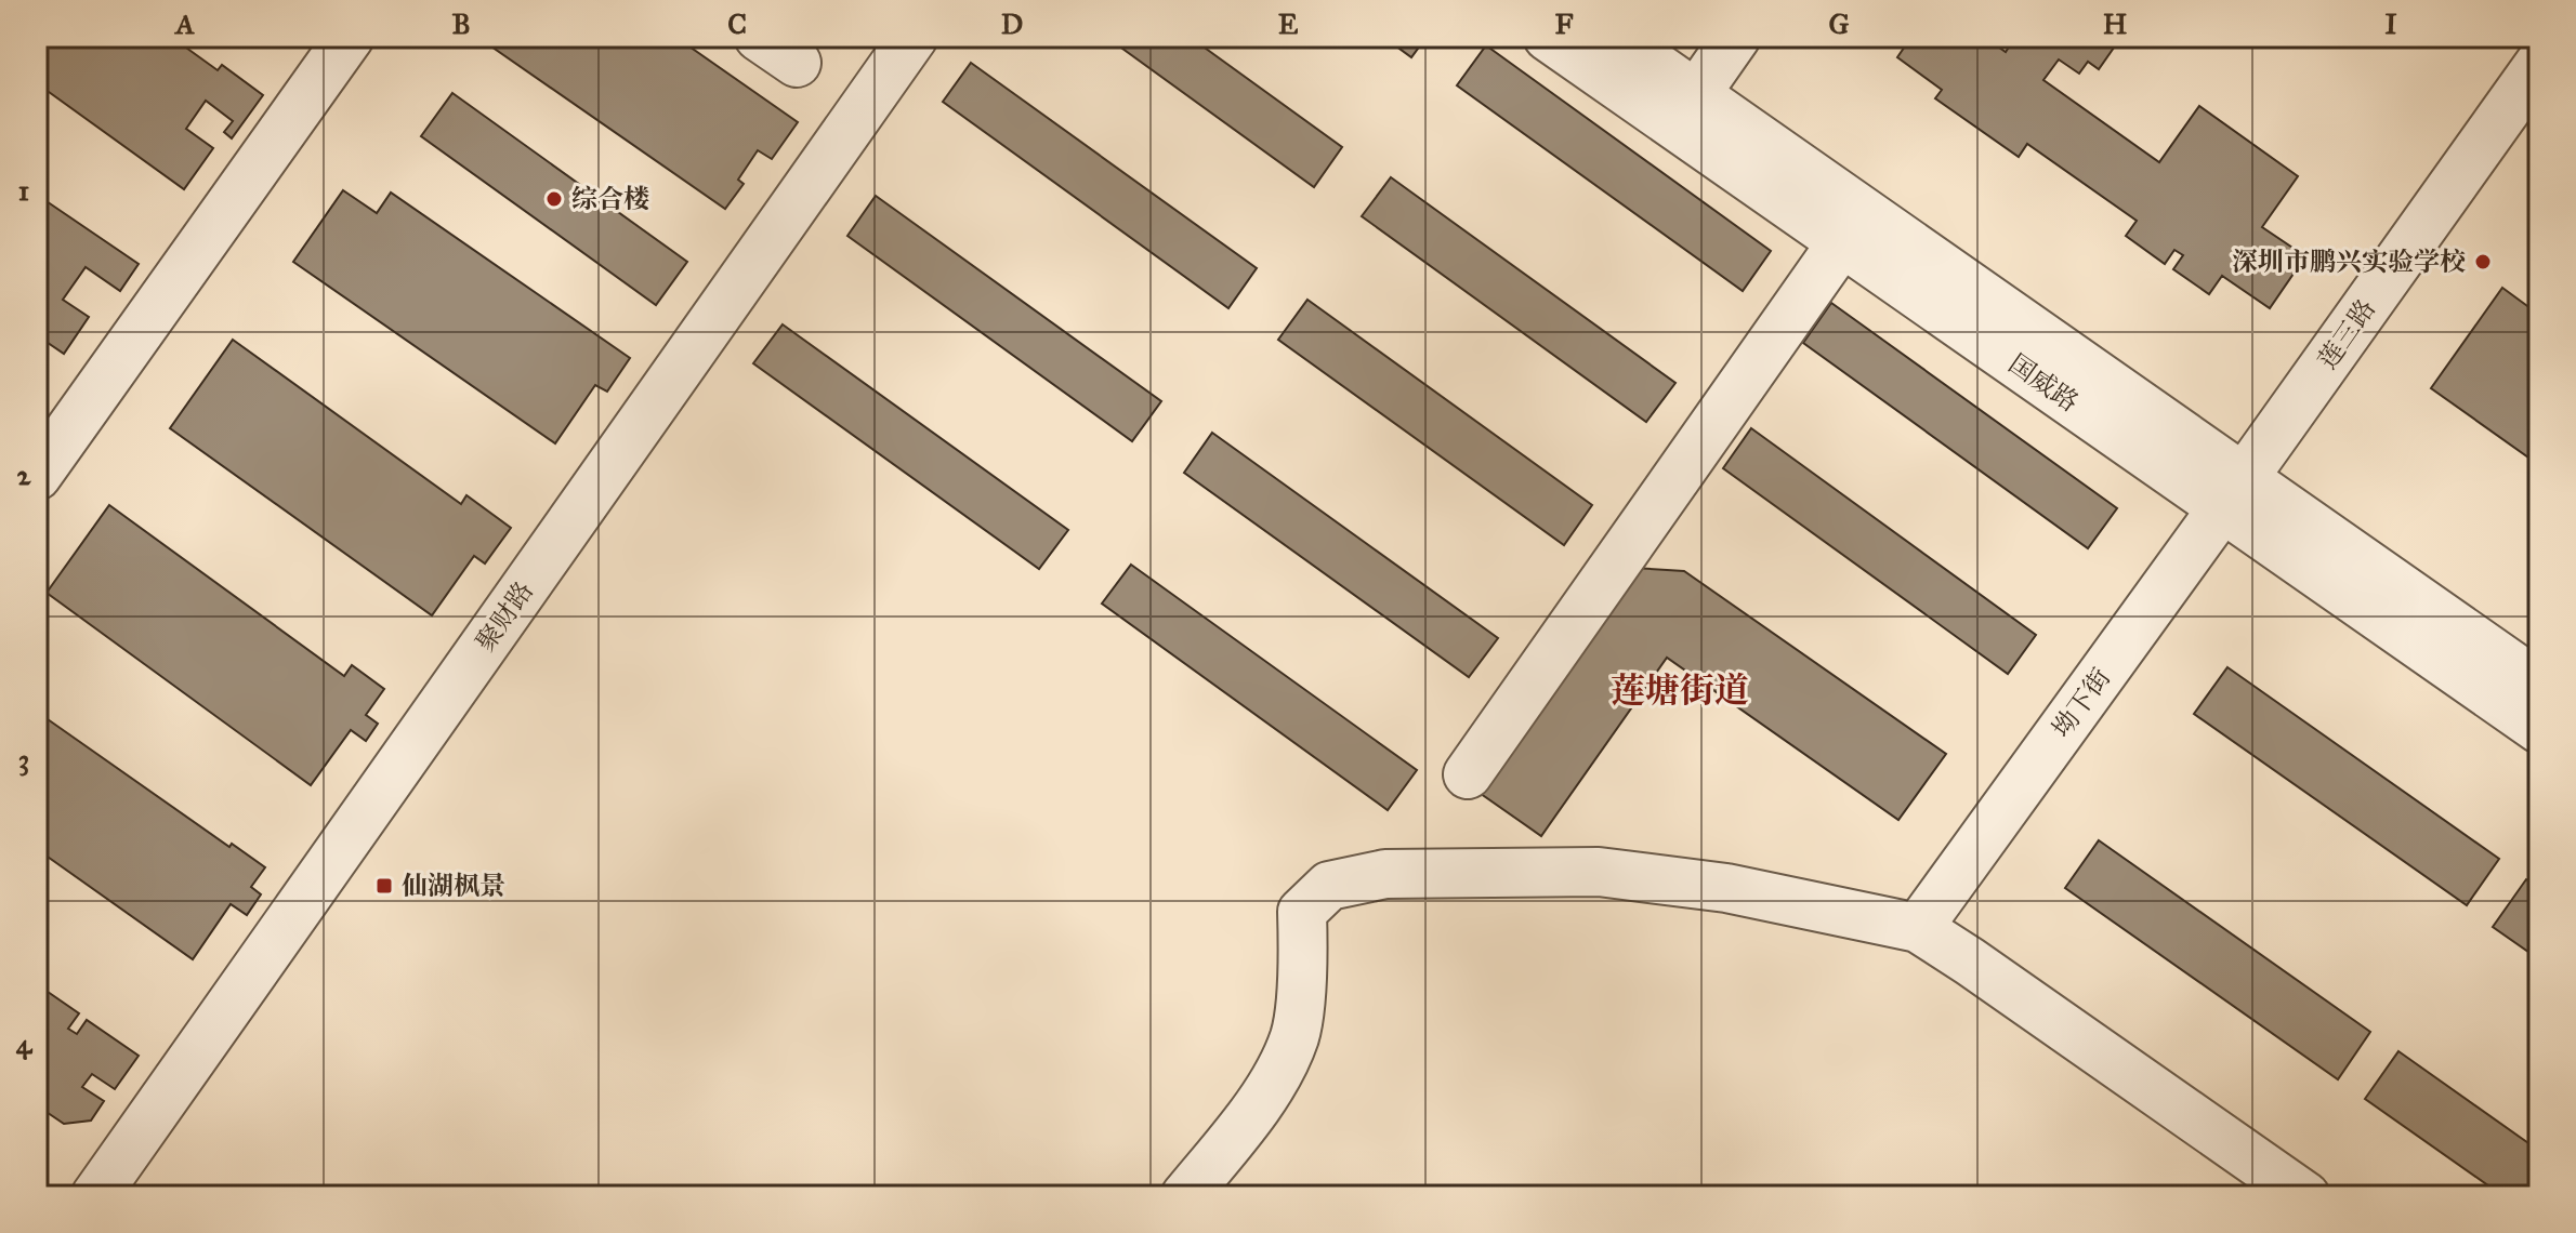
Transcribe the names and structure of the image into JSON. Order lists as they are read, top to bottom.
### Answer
{
  "streets": {
    "street": [
      "莲三路",
      "国威路",
      "聚财路",
      "坳下街"
    ]
  },
  "crossings": [
    ["莲三路", "国威路"],
    ["莲三路", "坳下街"],
    ["国威路", "坳下街"]
  ],
  "districts": ["莲塘街道"],
  "places": {
    "other": ["综合楼", "深圳市鹏兴实验学校"],
    "transit": ["仙湖枫景"]
  },
  "grid": {
    "columns": [
      "A",
      "B",
      "C",
      "D",
      "E",
      "F",
      "G",
      "H",
      "I"
    ],
    "rows": [
      "1",
      "2",
      "3",
      "4"
    ]
  }
}
